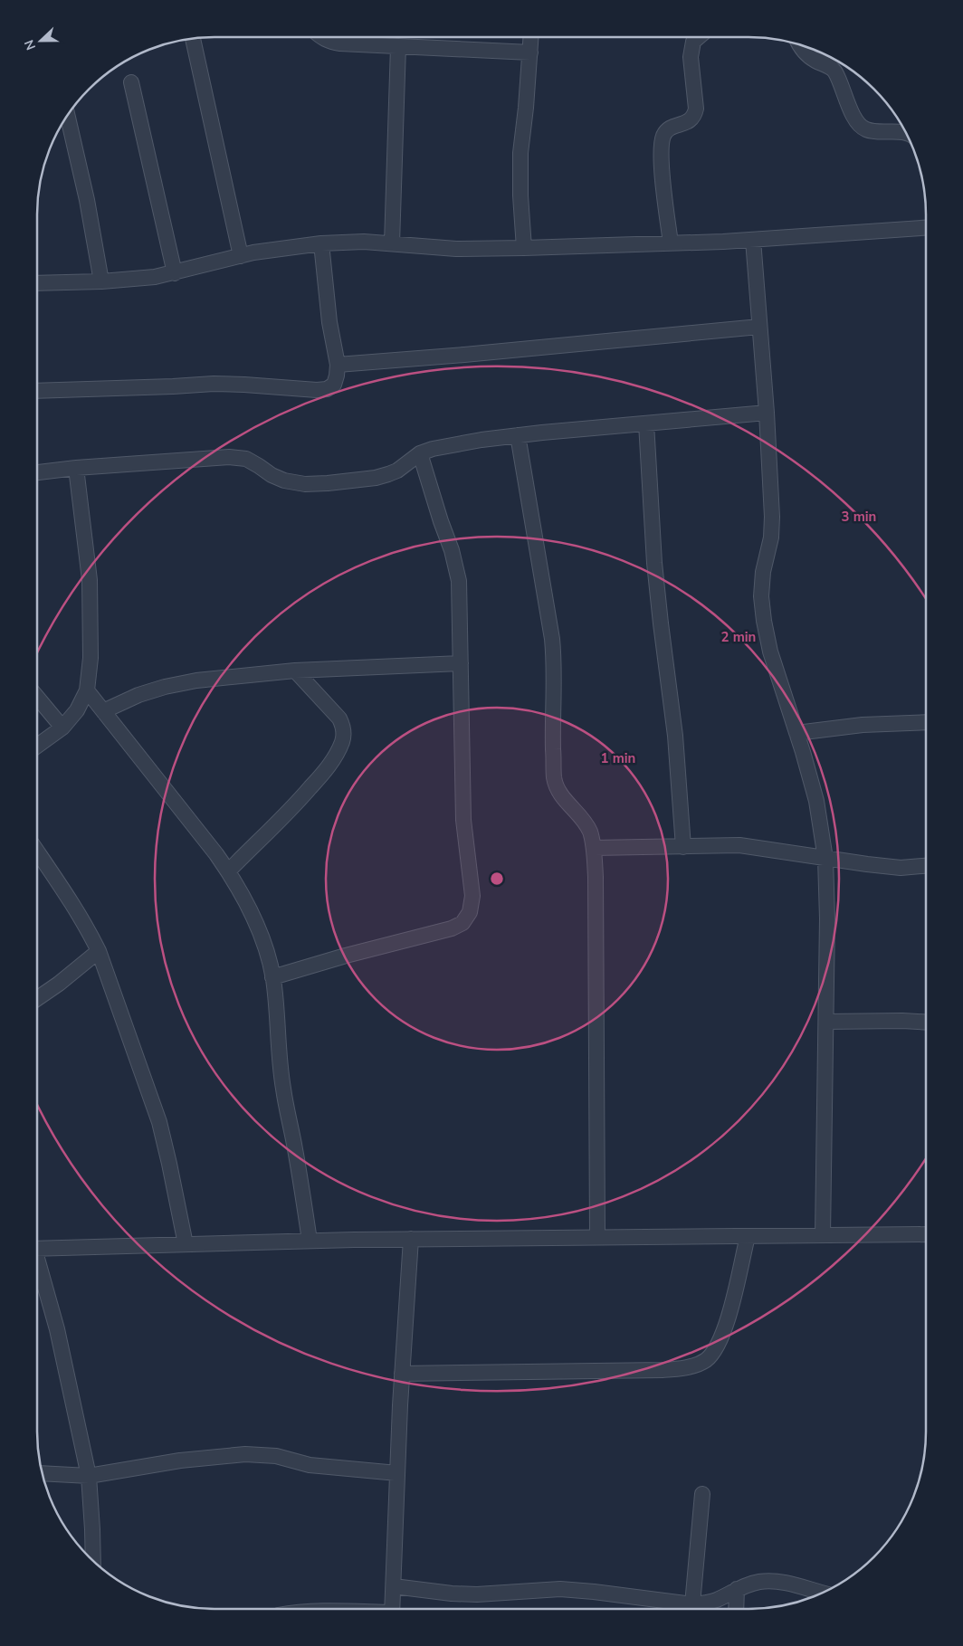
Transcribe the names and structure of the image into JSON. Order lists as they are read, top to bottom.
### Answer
{
  "north": "left",
  "rings": ["3 min", "2 min", "1 min"]
}
